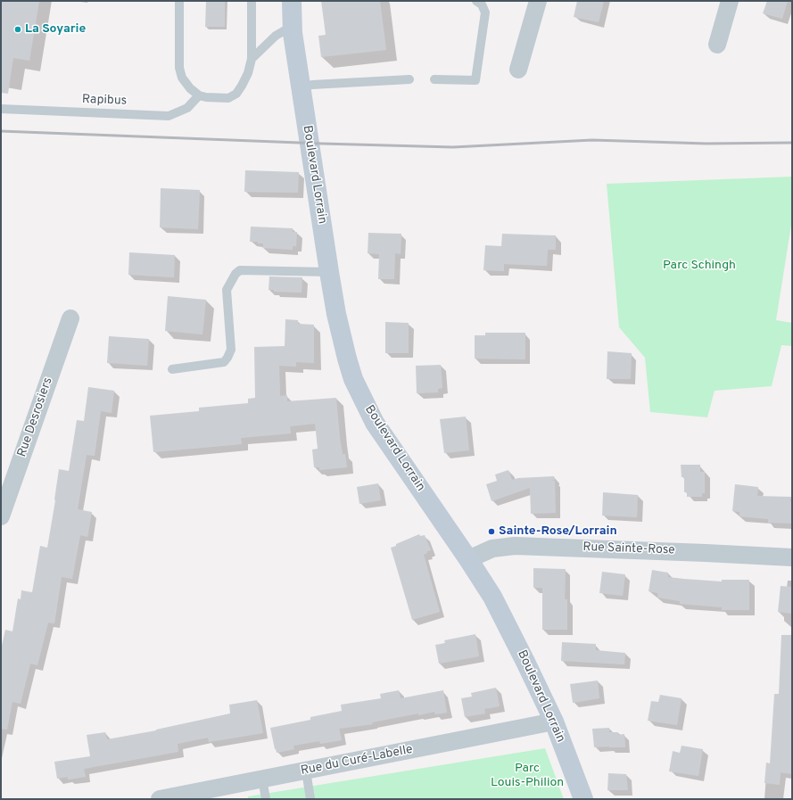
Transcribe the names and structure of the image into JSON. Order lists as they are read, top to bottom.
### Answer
{
  "streets": {
    "main road": ["Boulevard Lorrain"],
    "street": ["Rue Desrosiers", "Rue Sainte-Rose", "Rue du Curé-Labelle"],
    "lane": ["Rapibus"]
  },
  "crossings": [
    ["Boulevard Lorrain", "Rue Sainte-Rose"],
    ["Boulevard Lorrain", "Rue du Curé-Labelle"]
  ],
  "parks": ["Parc Schingh", "Parc Louis-Philion"],
  "places": ["La Soyarie", "Sainte-Rose/Lorrain"]
}
